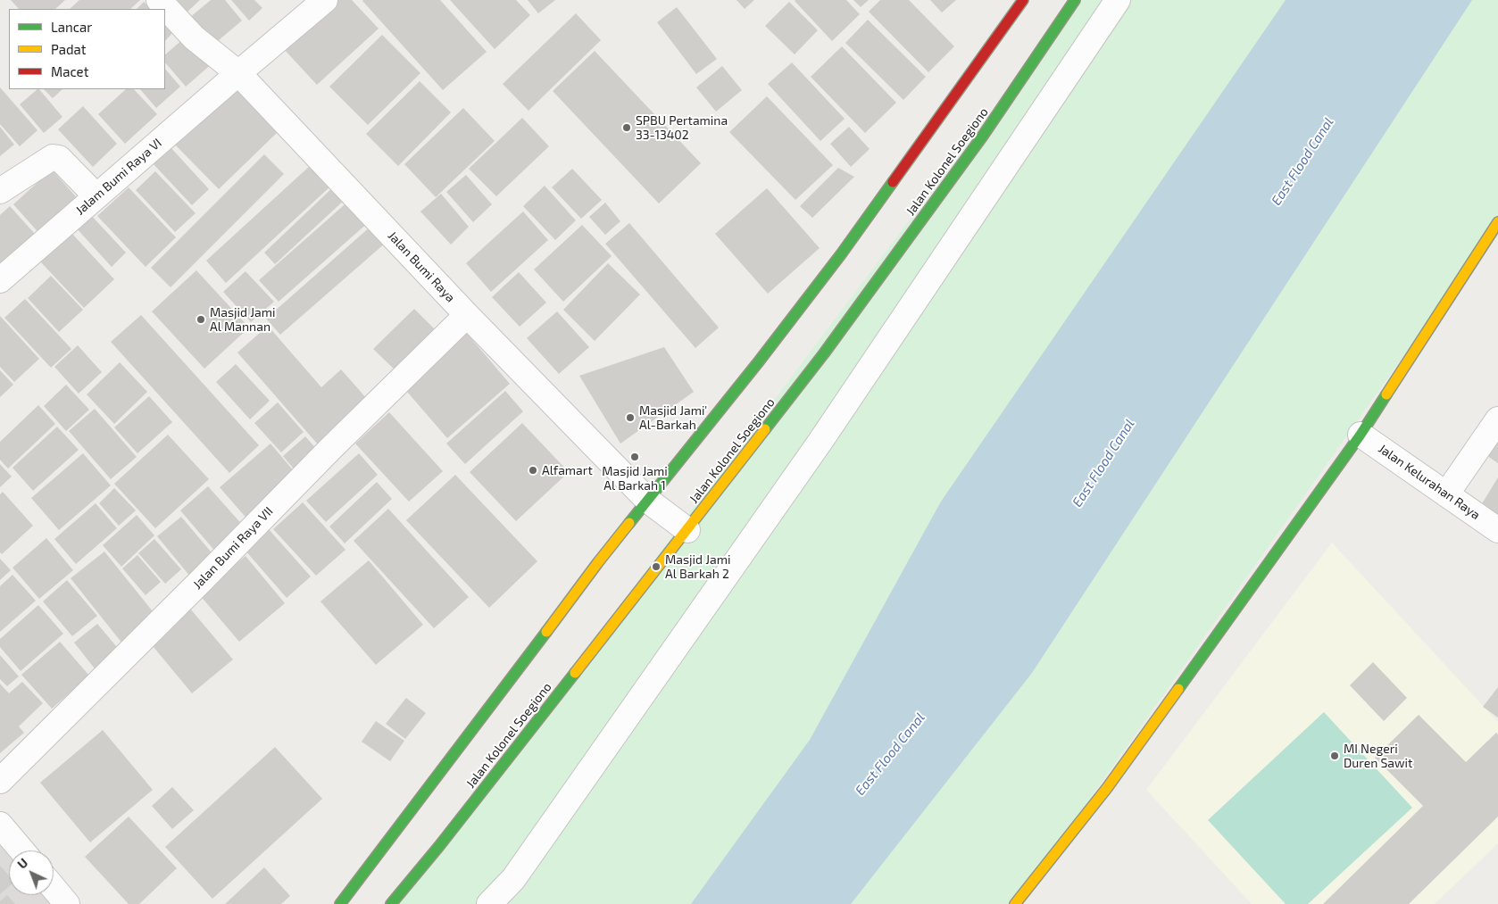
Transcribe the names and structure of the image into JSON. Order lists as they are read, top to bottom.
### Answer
{
  "streets": {
    "main road": ["Jalan Kolonel Soegiono"],
    "street": [
      "Jalam Bumi Raya VI",
      "Jalan Bumi Raya",
      "Jalan Kelurahan Raya",
      "Jalan Bumi Raya VII"
    ]
  },
  "crossings": [
    ["Jalan Kolonel Soegiono", "Jalan Bumi Raya"],
    ["Jalam Bumi Raya VI", "Jalan Bumi Raya"],
    ["Jalan Bumi Raya", "Jalan Bumi Raya VII"]
  ],
  "water": ["East Flood Canal"],
  "places": [
    "SPBU Pertamina 33-13402",
    "Masjid Jami Al Mannan",
    "Masjid Jami' Al-Barkah",
    "Masjid Jami Al Barkah 1",
    "Alfamart",
    "Masjid Jami Al Barkah 2",
    "MI Negeri Duren Sawit"
  ],
  "legend": ["Lancar", "Padat", "Macet"],
  "north": "top left"
}
